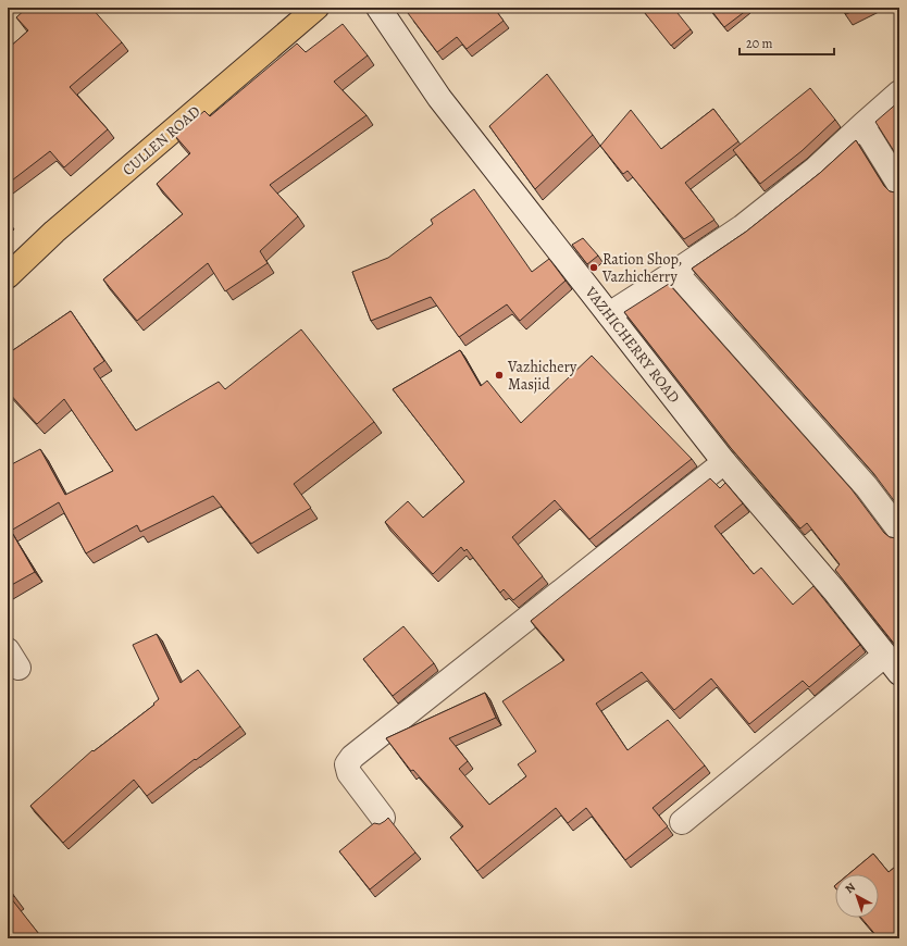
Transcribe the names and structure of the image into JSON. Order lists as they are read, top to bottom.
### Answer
{
  "streets": {
    "main road": ["CULLEN ROAD"],
    "street": ["VAZHICHERRY ROAD"]
  },
  "places": ["Ration Shop, Vazhicherry", "Vazhichery Masjid"],
  "scale_bar": "20 m",
  "north": "top left"
}
